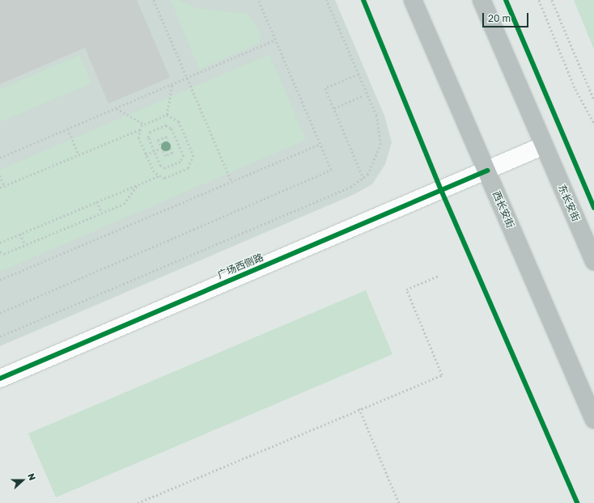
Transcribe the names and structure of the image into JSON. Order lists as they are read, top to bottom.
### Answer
{
  "streets": {
    "highway": ["东长安街", "西长安街"],
    "main road": ["广场西侧路"]
  },
  "crossings": [
    ["东长安街", "广场西侧路"],
    ["西长安街", "广场西侧路"]
  ],
  "scale_bar": "20 m",
  "north": "right"
}
